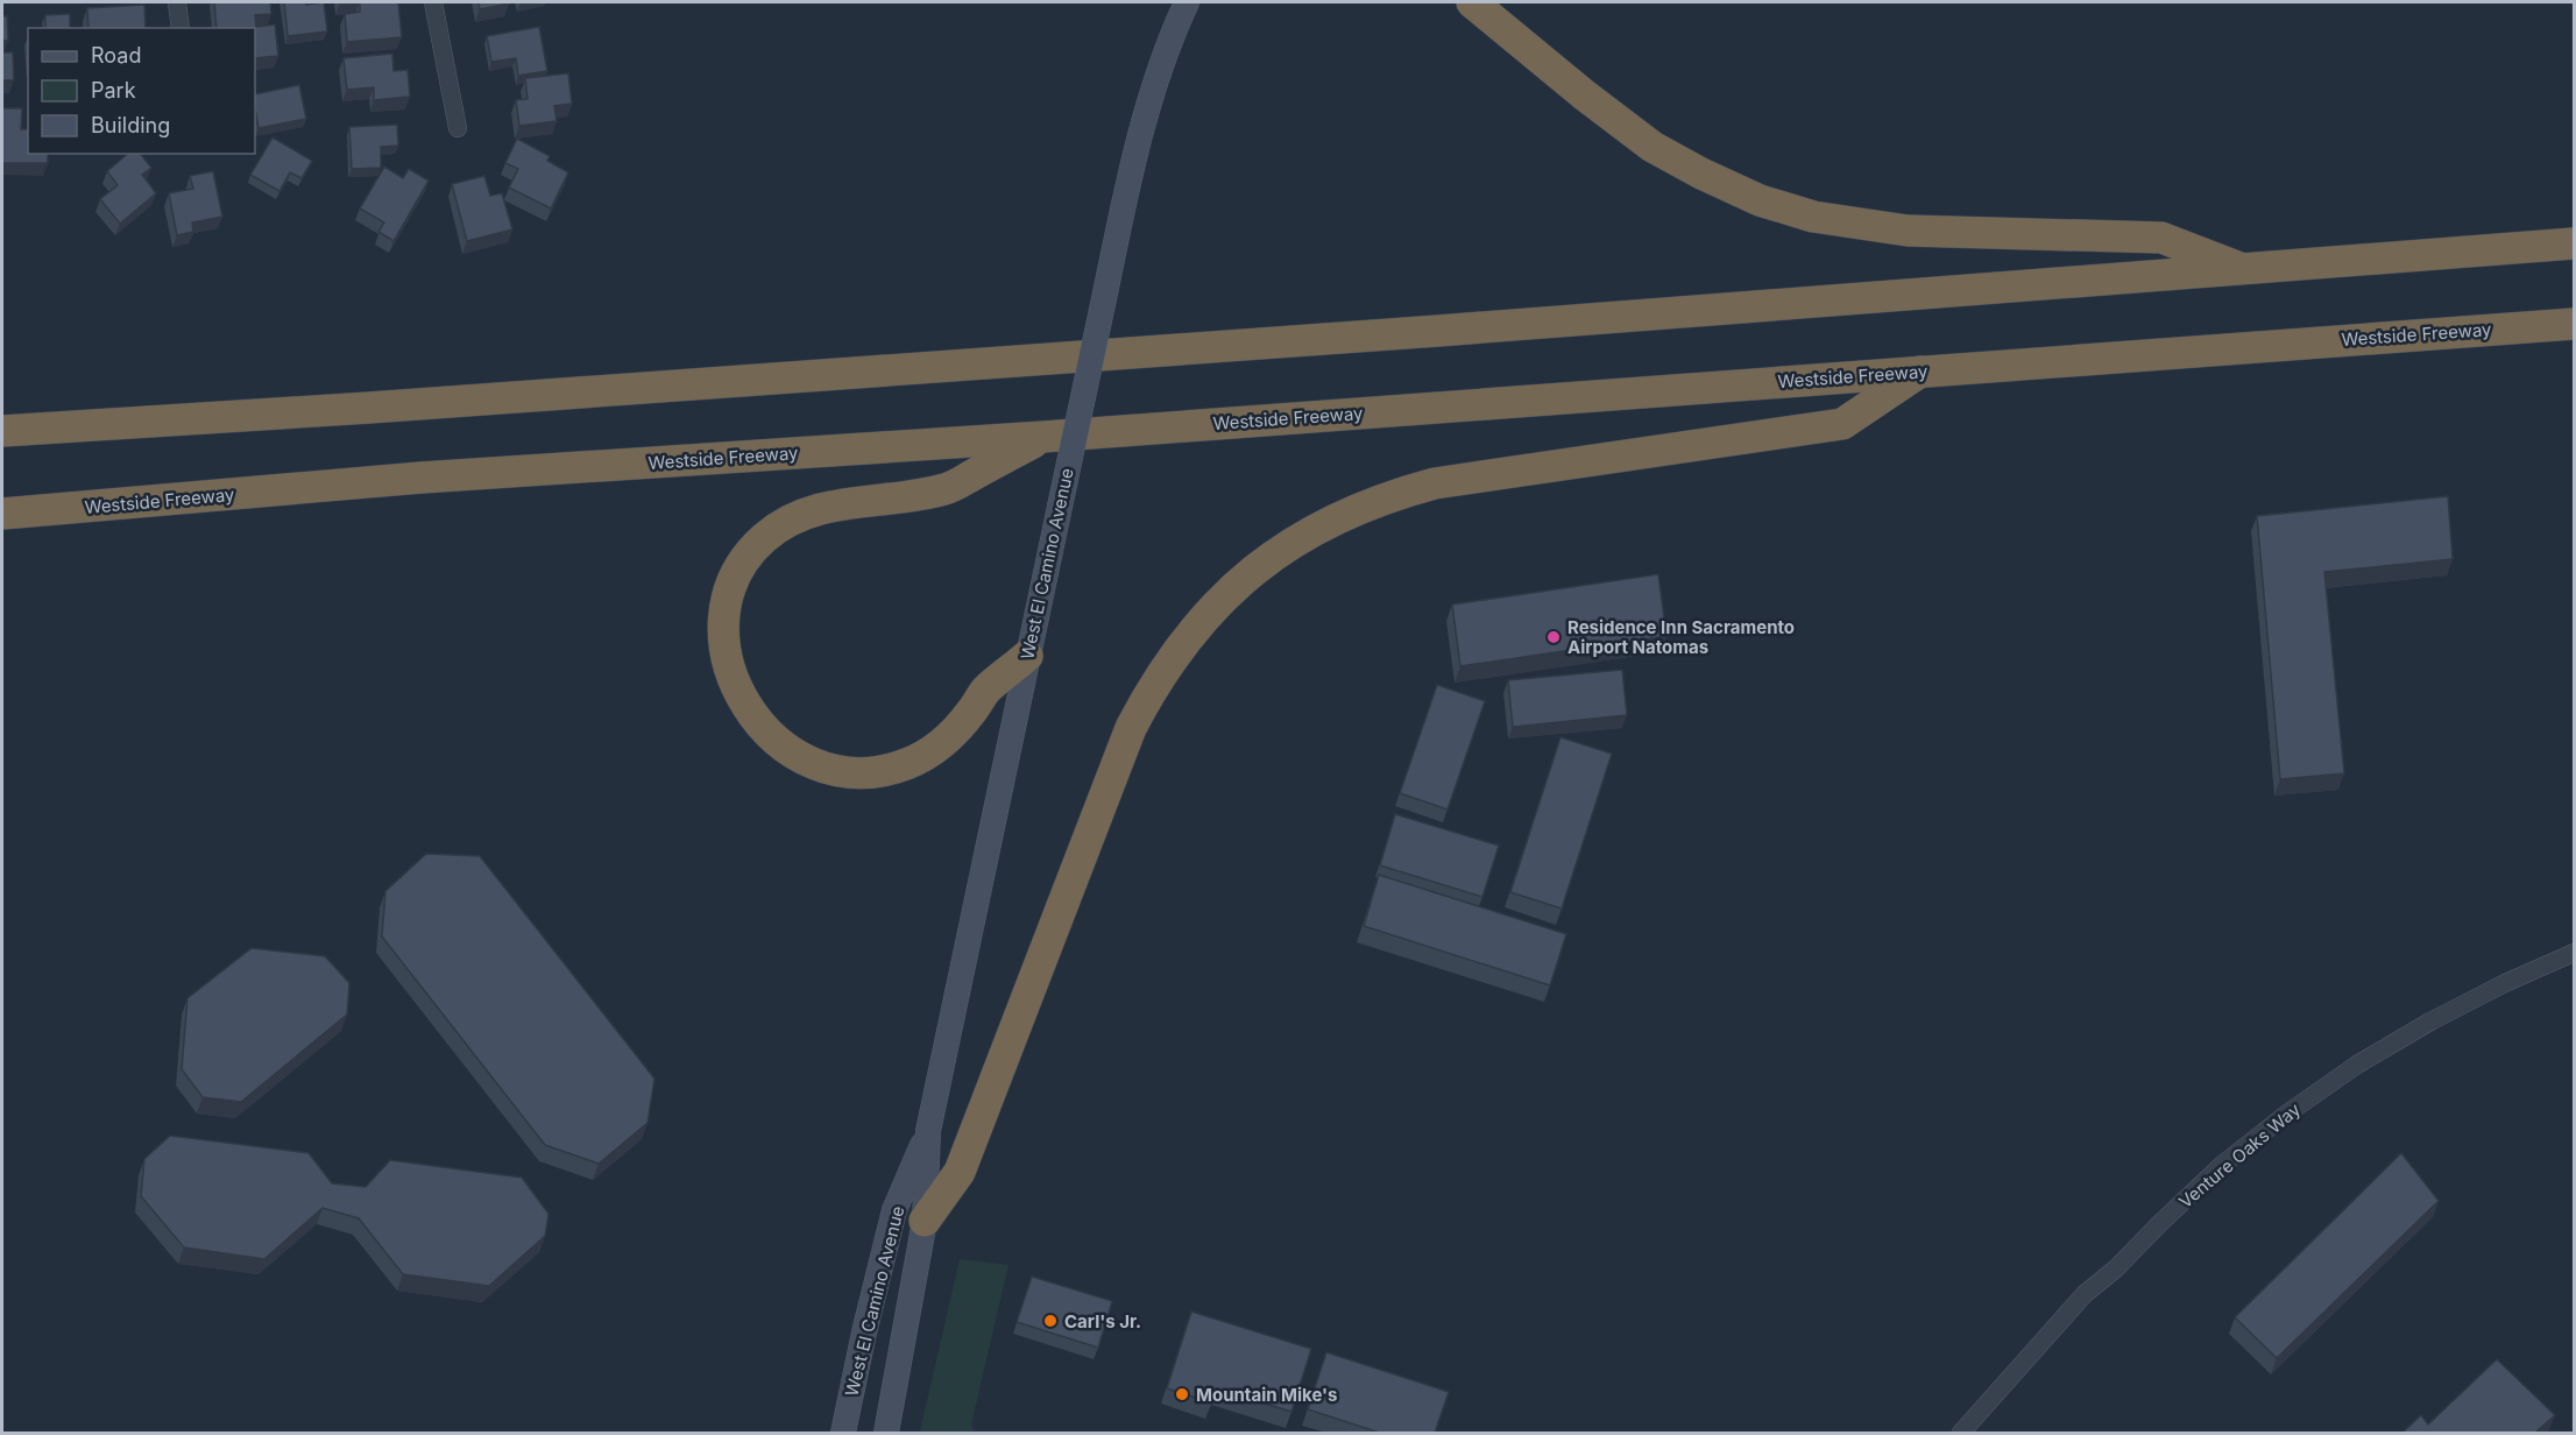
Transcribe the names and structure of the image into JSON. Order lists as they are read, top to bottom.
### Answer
{
  "streets": {
    "highway": ["Westside Freeway"],
    "main road": ["West El Camino Avenue"],
    "street": ["Venture Oaks Way"]
  },
  "places": ["Residence Inn Sacramento Airport Natomas", "Carl's Jr.", "Mountain Mike's"],
  "legend": ["Road", "Park", "Building"]
}
